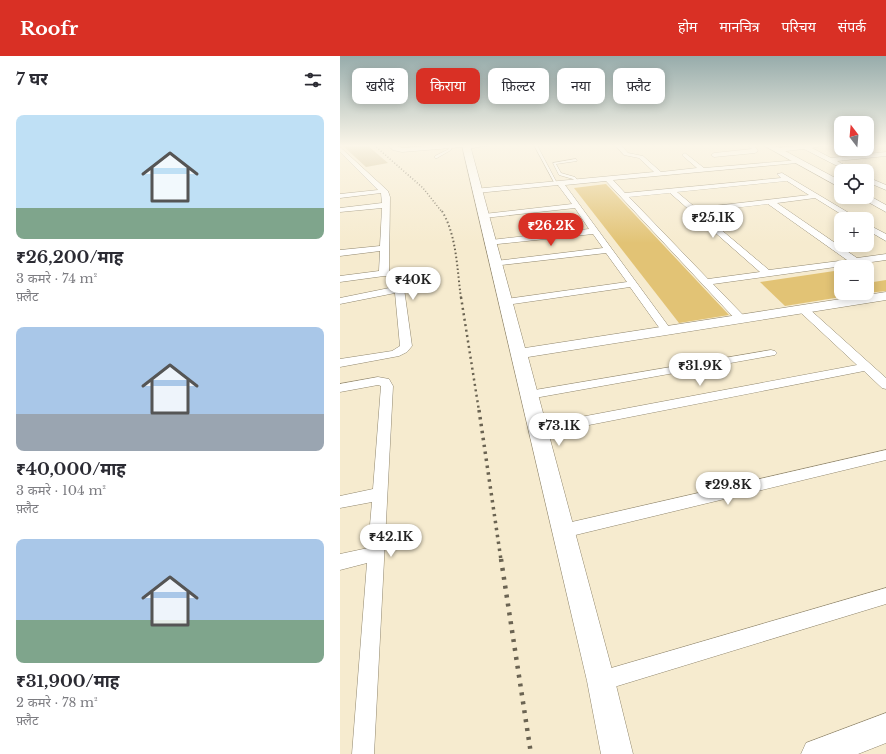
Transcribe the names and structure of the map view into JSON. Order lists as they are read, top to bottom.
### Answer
{
  "north": "top",
  "page": {
    "header": "Roofr",
    "nav": [
      "होम",
      "मानचित्र",
      "परिचय",
      "संपर्क"
    ],
    "heading": "7 घर",
    "chip": [
      "खरीदें",
      "किराया",
      "फ़िल्टर",
      "नया",
      "फ़्लैट"
    ],
    "list": [
      {
        "name": "₹26,200/माह",
        "note": "3 कमरे · 74 m² · फ़्लैट"
      },
      {
        "name": "₹40,000/माह",
        "note": "3 कमरे · 104 m² · फ़्लैट"
      },
      {
        "name": "₹31,900/माह",
        "note": "2 कमरे · 78 m² · फ़्लैट"
      }
    ],
    "map_buttons": ["+", "−"],
    "price": [
      "₹25.1K",
      "₹26.2K",
      "₹40K",
      "₹31.9K",
      "₹73.1K",
      "₹29.8K",
      "₹42.1K"
    ]
  }
}
